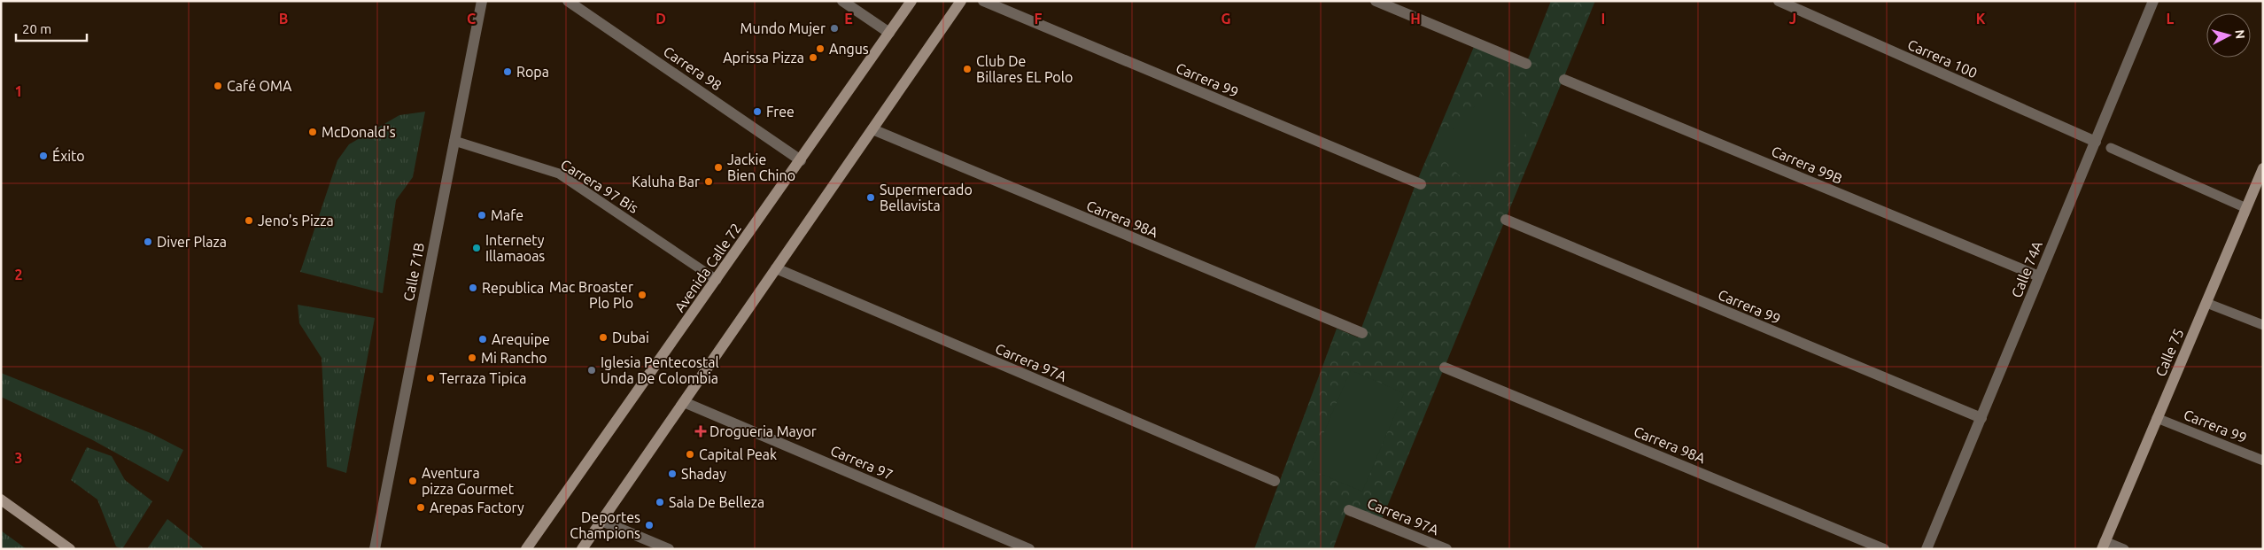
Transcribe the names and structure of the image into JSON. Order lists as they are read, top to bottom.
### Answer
{
  "streets": {
    "main road": ["Avenida Calle 72", "Calle 75"],
    "street": [
      "Carrera 100",
      "Carrera 98",
      "Carrera 99",
      "Carrera 99B",
      "Carrera 98A",
      "Calle 74A",
      "Calle 71B",
      "Carrera 97A",
      "Carrera 97"
    ],
    "lane": ["Carrera 97 Bis"]
  },
  "crossings": [
    ["Carrera 100", "Calle 74A"],
    ["Carrera 98", "Avenida Calle 72"],
    ["Carrera 99", "Calle 74A"],
    ["Carrera 99", "Calle 75"],
    ["Carrera 99B", "Calle 74A"],
    ["Carrera 97 Bis", "Avenida Calle 72"],
    ["Carrera 97 Bis", "Calle 71B"]
  ],
  "places": {
    "other": [
      "Mundo Mujer",
      "Angus",
      "Aprissa Pizza",
      "Club De Billares EL Polo",
      "Ropa",
      "Café OMA",
      "Free",
      "McDonald's",
      "Éxito",
      "Jackie Bien Chino",
      "Kaluha Bar",
      "Supermercado Bellavista",
      "Mafe",
      "Jeno's Pizza",
      "Diver Plaza",
      "Internety Illamaoas",
      "Republica",
      "Mac Broaster Plo Plo",
      "Dubai",
      "Arequipe",
      "Mi Rancho",
      "Iglesia Pentecostal Unda De Colombia",
      "Terraza Tipica",
      "Capital Peak",
      "Shaday",
      "Aventura pizza Gourmet",
      "Sala De Belleza",
      "Arepas Factory",
      "Deportes Champions"
    ],
    "health": ["Drogueria Mayor"]
  },
  "scale_bar": "20 m",
  "north": "right",
  "grid": {
    "columns": [
      "B",
      "C",
      "D",
      "E",
      "F",
      "G",
      "H",
      "I",
      "J",
      "K",
      "L"
    ],
    "rows": ["1", "2", "3"]
  }
}
